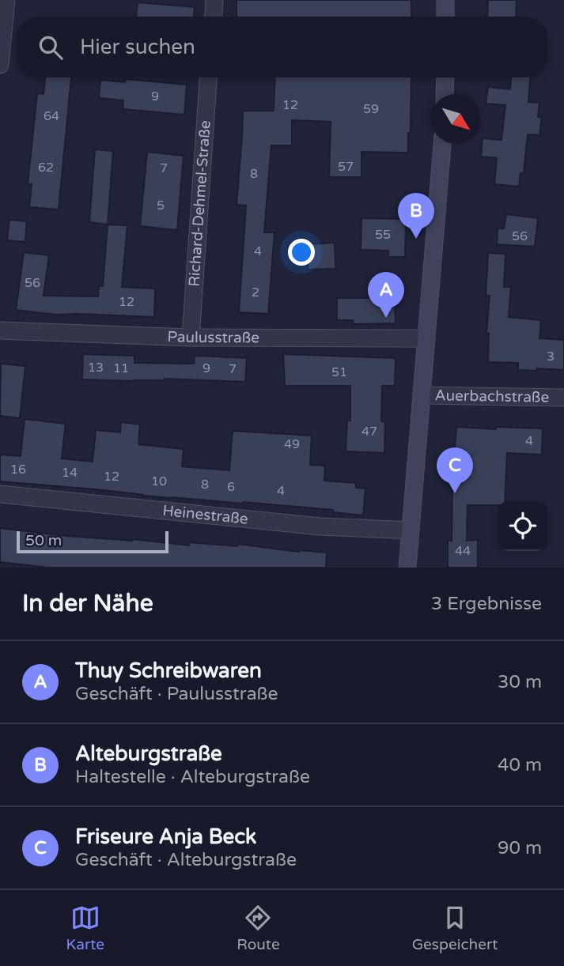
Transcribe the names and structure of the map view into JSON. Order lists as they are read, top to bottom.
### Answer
{
  "streets": {
    "street": [
      "Richard-Dehmel-Straße",
      "Paulusstraße",
      "Auerbachstraße",
      "Heinestraße"
    ]
  },
  "crossings": [
    ["Richard-Dehmel-Straße", "Paulusstraße"]
  ],
  "house_numbers": [
    "9",
    "12",
    "59",
    "64",
    "57",
    "62",
    "7",
    "8",
    "5",
    "55",
    "56",
    "4",
    "56",
    "2",
    "12",
    "3",
    "13",
    "11",
    "9",
    "7",
    "51",
    "47",
    "4",
    "49",
    "16",
    "14",
    "12",
    "10",
    "8",
    "6",
    "4",
    "44"
  ],
  "scale_bar": "50 m",
  "north": "bottom right",
  "page": {
    "search": "Hier suchen",
    "pins": ["B", "A", "C"],
    "scale": "50 m",
    "heading": ["In der Nähe", "3 Ergebnisse"],
    "list": [
      {
        "mark": "A",
        "name": "Thuy Schreibwaren",
        "note": "Geschäft · Paulusstraße",
        "value": "30 m"
      },
      {
        "mark": "B",
        "name": "Alteburgstraße",
        "note": "Haltestelle · Alteburgstraße",
        "value": "40 m"
      },
      {
        "mark": "C",
        "name": "Friseure Anja Beck",
        "note": "Geschäft · Alteburgstraße",
        "value": "90 m"
      }
    ],
    "nav": ["Karte", "Route", "Gespeichert"]
  }
}
